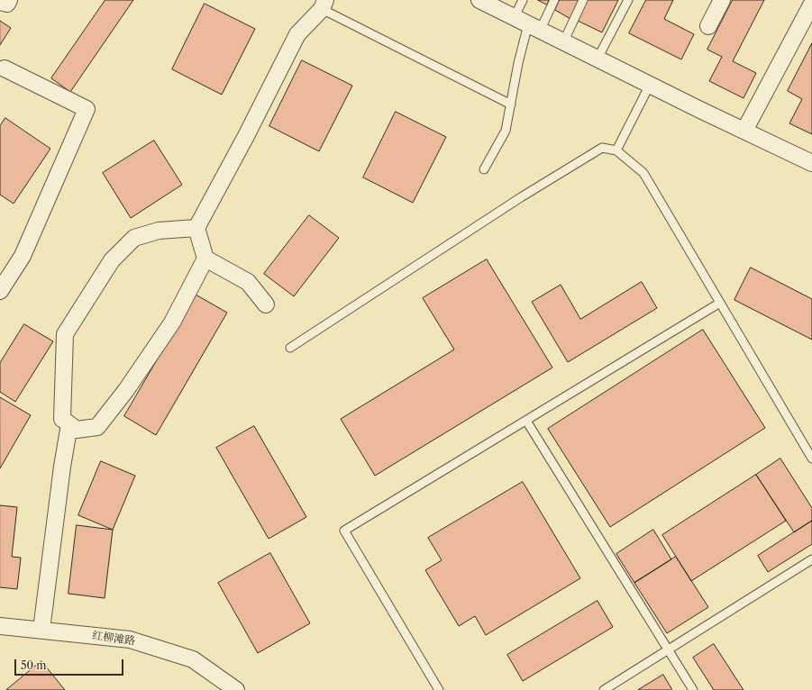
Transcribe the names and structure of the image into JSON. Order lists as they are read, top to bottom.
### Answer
{
  "streets": {
    "street": ["红柳滩路"]
  },
  "scale_bar": "50 m"
}
